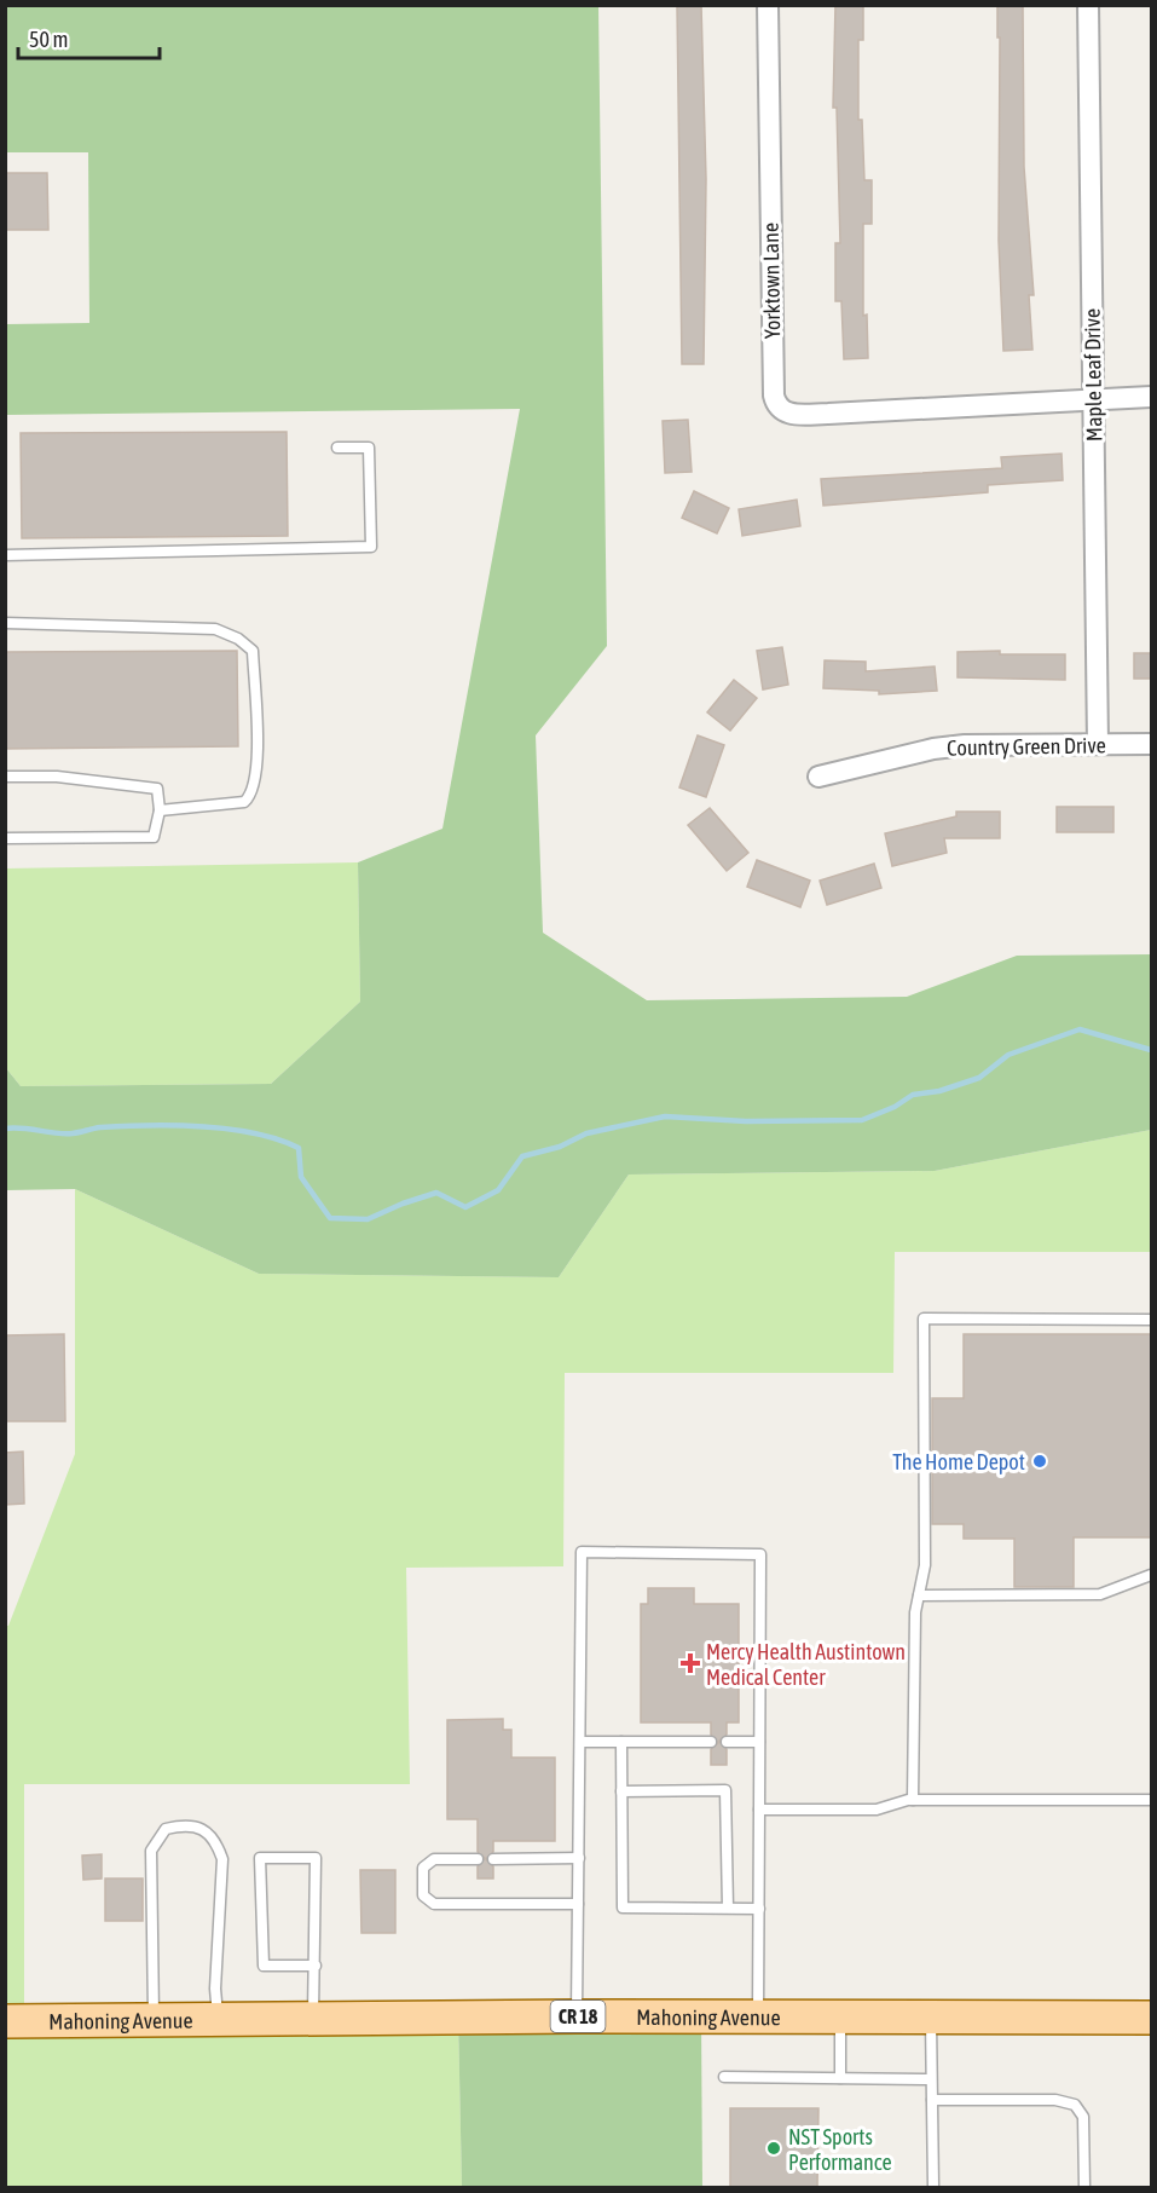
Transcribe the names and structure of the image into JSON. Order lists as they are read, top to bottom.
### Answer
{
  "streets": {
    "main road": ["CR 18", "Mahoning Avenue"],
    "street": ["Yorktown Lane", "Maple Leaf Drive", "Country Green Drive"]
  },
  "crossings": [
    ["Yorktown Lane", "Maple Leaf Drive"],
    ["Maple Leaf Drive", "Country Green Drive"]
  ],
  "places": {
    "other": ["The Home Depot", "NST Sports Performance"],
    "health": ["Mercy Health Austintown Medical Center"]
  },
  "scale_bar": "50 m"
}
